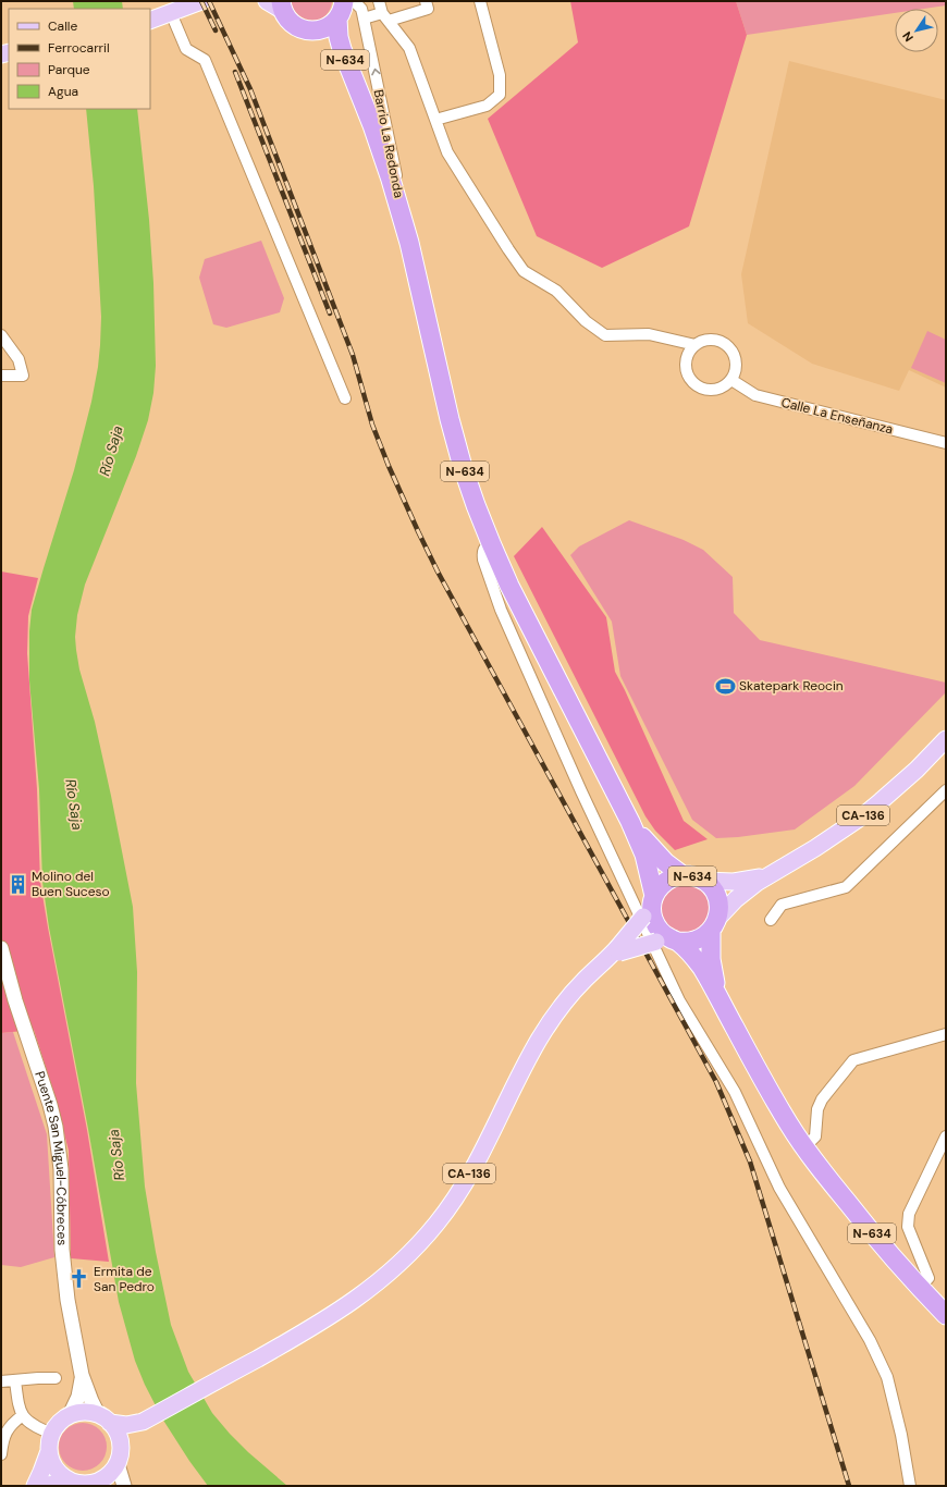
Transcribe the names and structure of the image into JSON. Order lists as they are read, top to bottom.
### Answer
{
  "streets": {
    "highway": ["N-634"],
    "main road": ["CA-136", "Puente San Miguel-Cóbreces"],
    "street": ["Barrio La Redonda", "Calle La Enseñanza"]
  },
  "crossings": [
    ["N-634", "Barrio La Redonda"],
    ["N-634", "CA-136"],
    ["CA-136", "Puente San Miguel-Cóbreces"]
  ],
  "water": ["Río Saja"],
  "places": {
    "sports": ["Skatepark Reocin"],
    "building": ["Molino del Buen Suceso"],
    "church": ["Ermita de San Pedro"]
  },
  "legend": [
    "Calle",
    "Ferrocarril",
    "Parque",
    "Agua"
  ],
  "north": "bottom left"
}
